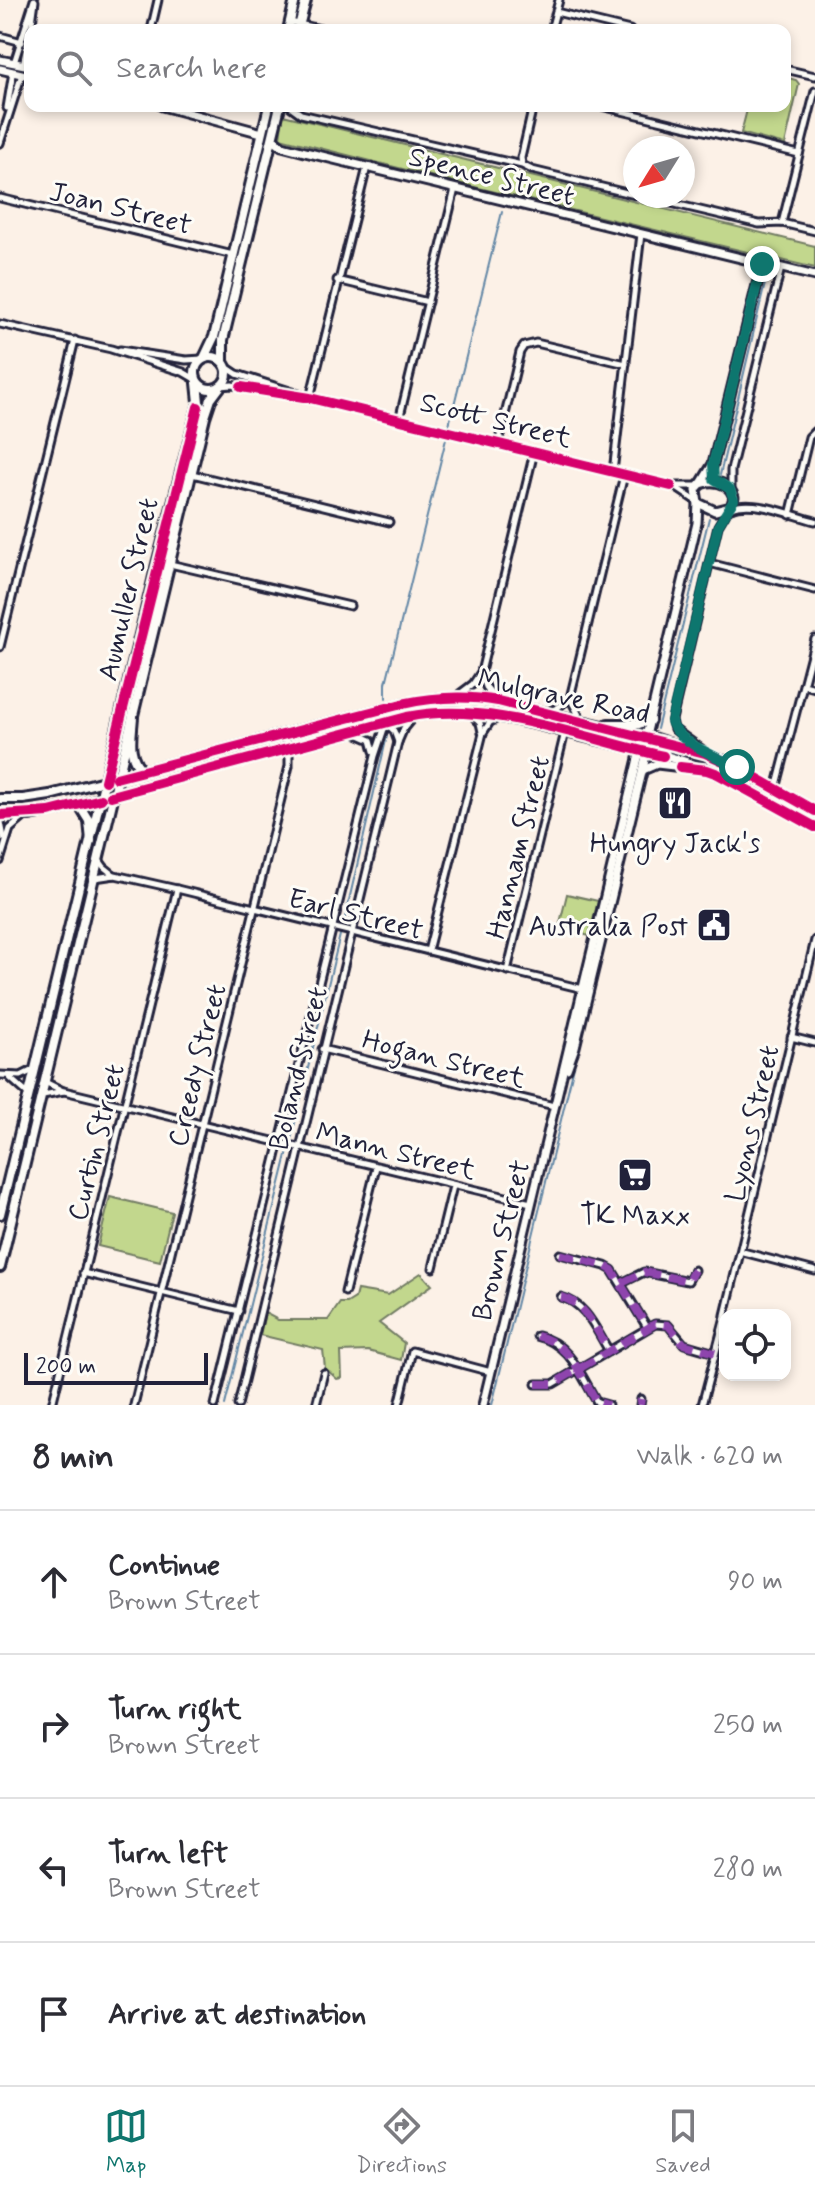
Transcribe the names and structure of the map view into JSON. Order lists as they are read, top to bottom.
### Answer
{
  "streets": {
    "main road": [
      "Spence Street",
      "Aumuller Street",
      "Mulgrave Road",
      "Brown Street"
    ],
    "street": [
      "Joan Street",
      "Scott Street",
      "Hannam Street",
      "Earl Street",
      "Hogan Street",
      "Creedy Street",
      "Boland Street",
      "Lyons Street",
      "Curtin Street",
      "Mann Street"
    ]
  },
  "crossings": [
    ["Scott Street", "Aumuller Street"],
    ["Scott Street", "Brown Street"],
    ["Aumuller Street", "Mulgrave Road"],
    ["Aumuller Street", "Earl Street"],
    ["Aumuller Street", "Mann Street"],
    ["Mulgrave Road", "Hannam Street"],
    ["Mulgrave Road", "Creedy Street"],
    ["Mulgrave Road", "Boland Street"],
    ["Mulgrave Road", "Brown Street"],
    ["Hannam Street", "Earl Street"],
    ["Earl Street", "Creedy Street"],
    ["Earl Street", "Boland Street"],
    ["Earl Street", "Curtin Street"],
    ["Earl Street", "Brown Street"],
    ["Hogan Street", "Boland Street"],
    ["Hogan Street", "Brown Street"],
    ["Creedy Street", "Mann Street"],
    ["Boland Street", "Mann Street"],
    ["Curtin Street", "Mann Street"],
    ["Mann Street", "Brown Street"]
  ],
  "places": {
    "restaurant": ["Hungry Jack's"],
    "public building": ["Australia Post"],
    "supermarket": ["TK Maxx"]
  },
  "scale_bar": "200 m",
  "north": "bottom left",
  "page": {
    "search": "Search here",
    "scale": "200 m",
    "heading": ["8 min", "Walk · 620 m"],
    "list": [
      ["Continue", "Brown Street", "90 m"],
      ["Turn right", "Brown Street", "250 m"],
      ["Turn left", "Brown Street", "280 m"],
      "Arrive at destination"
    ],
    "nav": ["Map", "Directions", "Saved"]
  }
}
